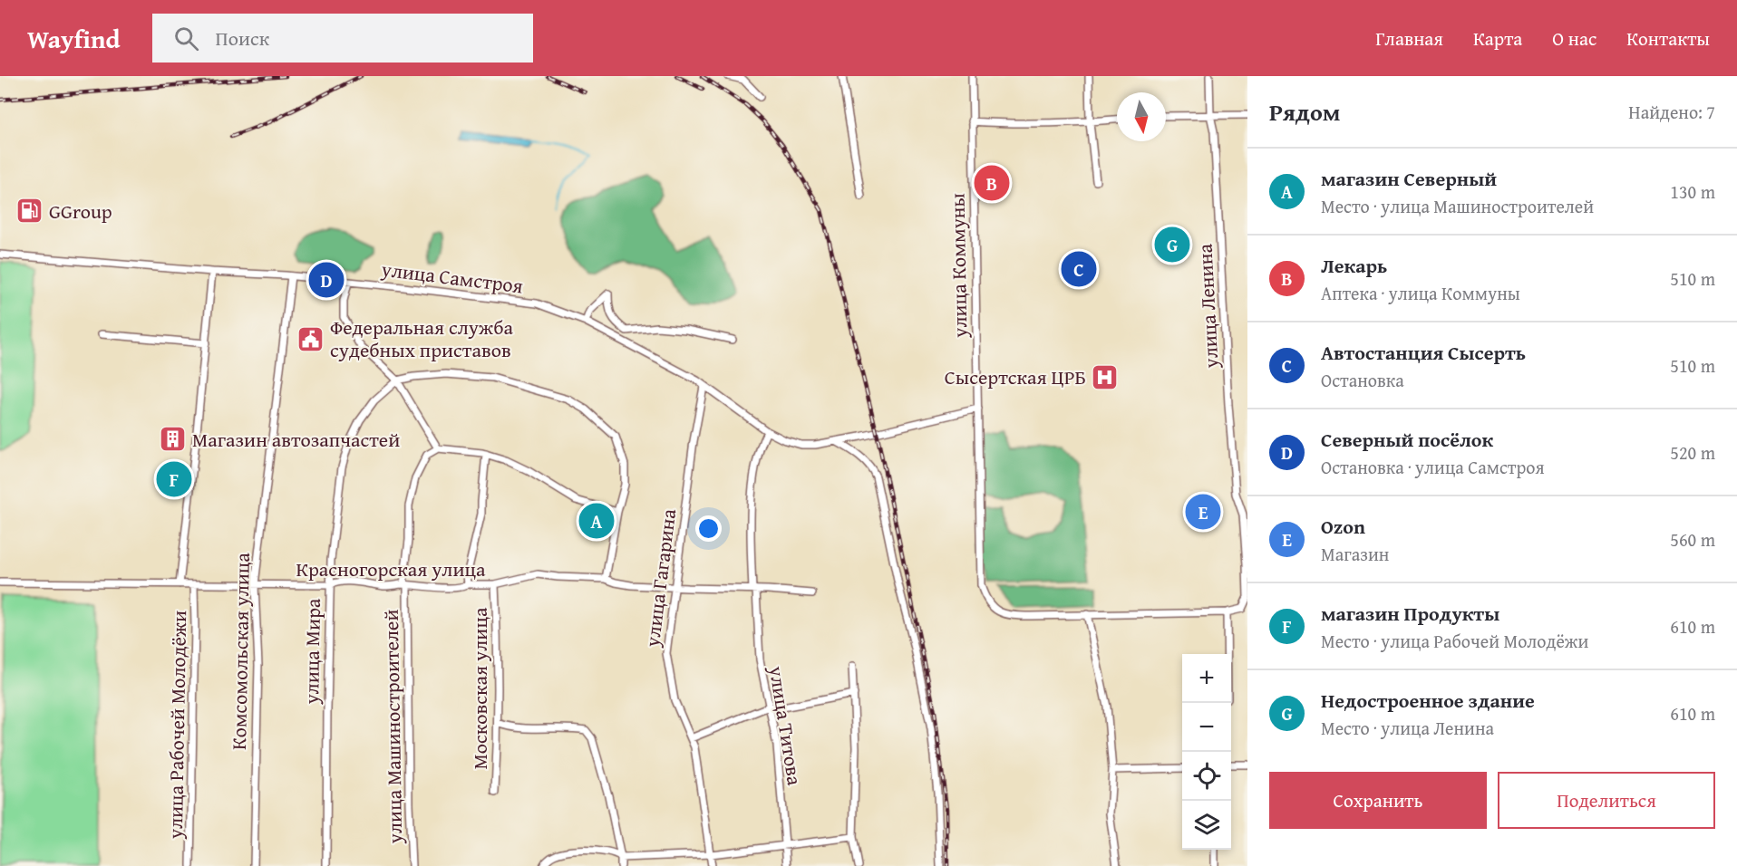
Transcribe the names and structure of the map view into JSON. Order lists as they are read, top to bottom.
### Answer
{
  "streets": {
    "street": [
      "улица Коммуны",
      "улица Самстроя",
      "улица Ленина",
      "Красногорская улица",
      "улица Гагарина",
      "Комсомольская улица",
      "улица Мира",
      "Московская улица",
      "улица Рабочей Молодёжи",
      "улица Титова",
      "улица Машиностроителей"
    ]
  },
  "crossings": [
    ["улица Коммуны", "улица Самстроя"],
    ["улица Самстроя", "улица Гагарина"],
    ["улица Самстроя", "Комсомольская улица"],
    ["улица Самстроя", "улица Рабочей Молодёжи"],
    ["улица Самстроя", "улица Титова"],
    ["Красногорская улица", "улица Гагарина"],
    ["Красногорская улица", "Комсомольская улица"],
    ["Красногорская улица", "улица Мира"],
    ["Красногорская улица", "Московская улица"],
    ["Красногорская улица", "улица Рабочей Молодёжи"],
    ["Красногорская улица", "улица Титова"],
    ["Красногорская улица", "улица Машиностроителей"]
  ],
  "places": {
    "fuel station": ["GGroup"],
    "public building": ["Федеральная служба судебных приставов"],
    "hospital": ["Сысертская ЦРБ"],
    "building": ["Магазин автозапчастей"]
  },
  "north": "bottom",
  "page": {
    "header": "Wayfind",
    "search": "Поиск",
    "nav": [
      "Главная",
      "Карта",
      "О нас",
      "Контакты"
    ],
    "heading": ["Рядом", "Найдено: 7"],
    "list": [
      {
        "mark": "A",
        "name": "магазин Северный",
        "note": "Место · улица Машиностроителей",
        "value": "130 m"
      },
      {
        "mark": "B",
        "name": "Лекарь",
        "note": "Аптека · улица Коммуны",
        "value": "510 m"
      },
      {
        "mark": "C",
        "name": "Автостанция Сысерть",
        "note": "Остановка",
        "value": "510 m"
      },
      {
        "mark": "D",
        "name": "Северный посёлок",
        "note": "Остановка · улица Самстроя",
        "value": "520 m"
      },
      {
        "mark": "E",
        "name": "Ozon",
        "note": "Магазин",
        "value": "560 m"
      },
      {
        "mark": "F",
        "name": "магазин Продукты",
        "note": "Место · улица Рабочей Молодёжи",
        "value": "610 m"
      },
      {
        "mark": "G",
        "name": "Недостроенное здание",
        "note": "Место · улица Ленина",
        "value": "610 m"
      }
    ],
    "pins": [
      "B",
      "G",
      "C",
      "D",
      "F",
      "E",
      "A"
    ],
    "map_buttons": ["+", "−"],
    "buttons": ["Сохранить", "Поделиться"]
  }
}
